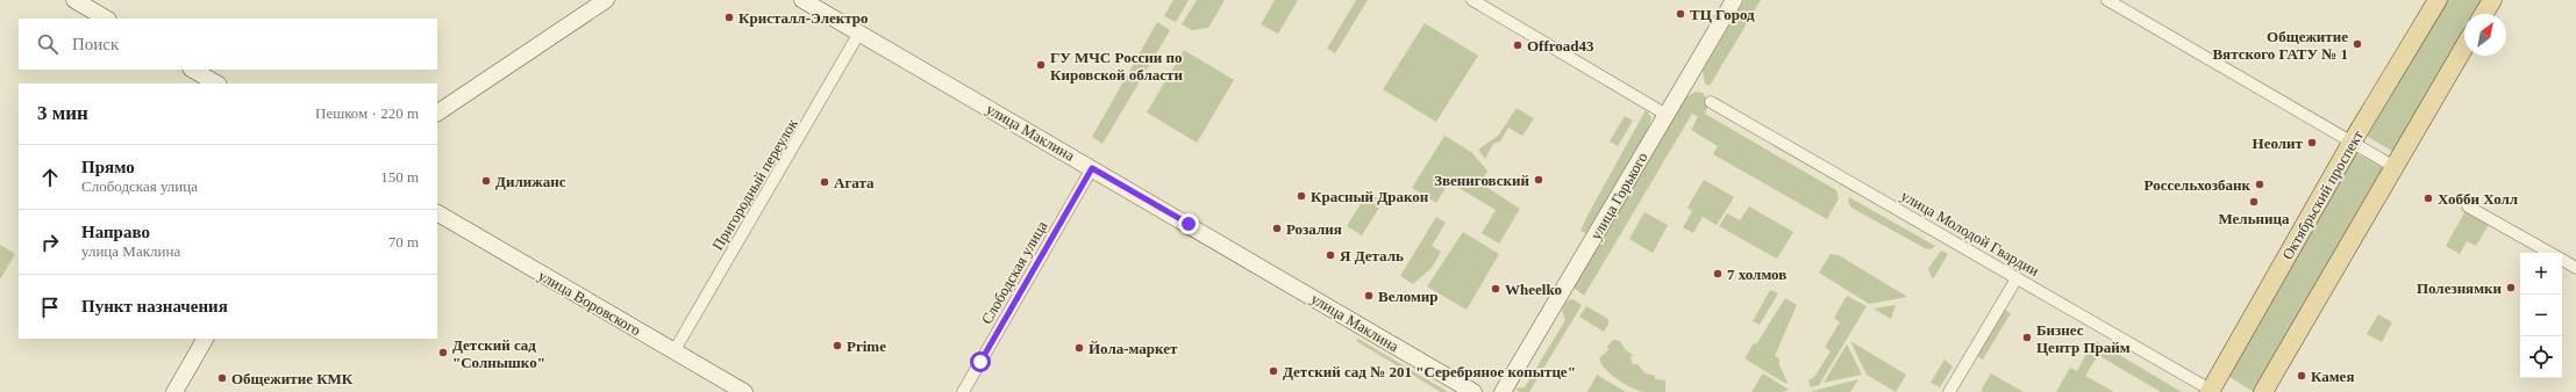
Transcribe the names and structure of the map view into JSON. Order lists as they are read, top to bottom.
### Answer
{
  "streets": {
    "main road": ["Октябрьский проспект"],
    "street": [
      "улица Маклина",
      "Пригородный переулок",
      "улица Горького",
      "улица Молодой Гвардии",
      "Слободская улица",
      "улица Воровского"
    ]
  },
  "crossings": [
    ["улица Маклина", "Пригородный переулок"],
    ["улица Маклина", "Слободская улица"],
    ["Пригородный переулок", "улица Воровского"],
    ["Октябрьский проспект", "улица Молодой Гвардии"]
  ],
  "places": [
    "ТЦ Город",
    "Кристалл-Электро",
    "Общежитие Вятского ГАТУ № 1",
    "Offroad43",
    "ГУ МЧС России по Кировской области",
    "Неолит",
    "Звениговский",
    "Дилижанс",
    "Агата",
    "Россельхозбанк",
    "Красный Дракон",
    "Хобби Холл",
    "Мельница",
    "Розалия",
    "Я Деталь",
    "7 холмов",
    "Полезнямки",
    "Wheelko",
    "Веломир",
    "Бизнес Центр Прайм",
    "Prime",
    "Йола-маркет",
    "Детский сад \"Солнышко\"",
    "Детский сад № 201 \"Серебряное копытце\"",
    "Камея",
    "Общежитие КМК"
  ],
  "north": "top right",
  "page": {
    "search": "Поиск",
    "heading": ["3 мин", "Пешком · 220 m"],
    "list": [
      ["Прямо", "Слободская улица", "150 m"],
      ["Направо", "улица Маклина", "70 m"],
      "Пункт назначения"
    ],
    "map_buttons": ["+", "−"]
  }
}
